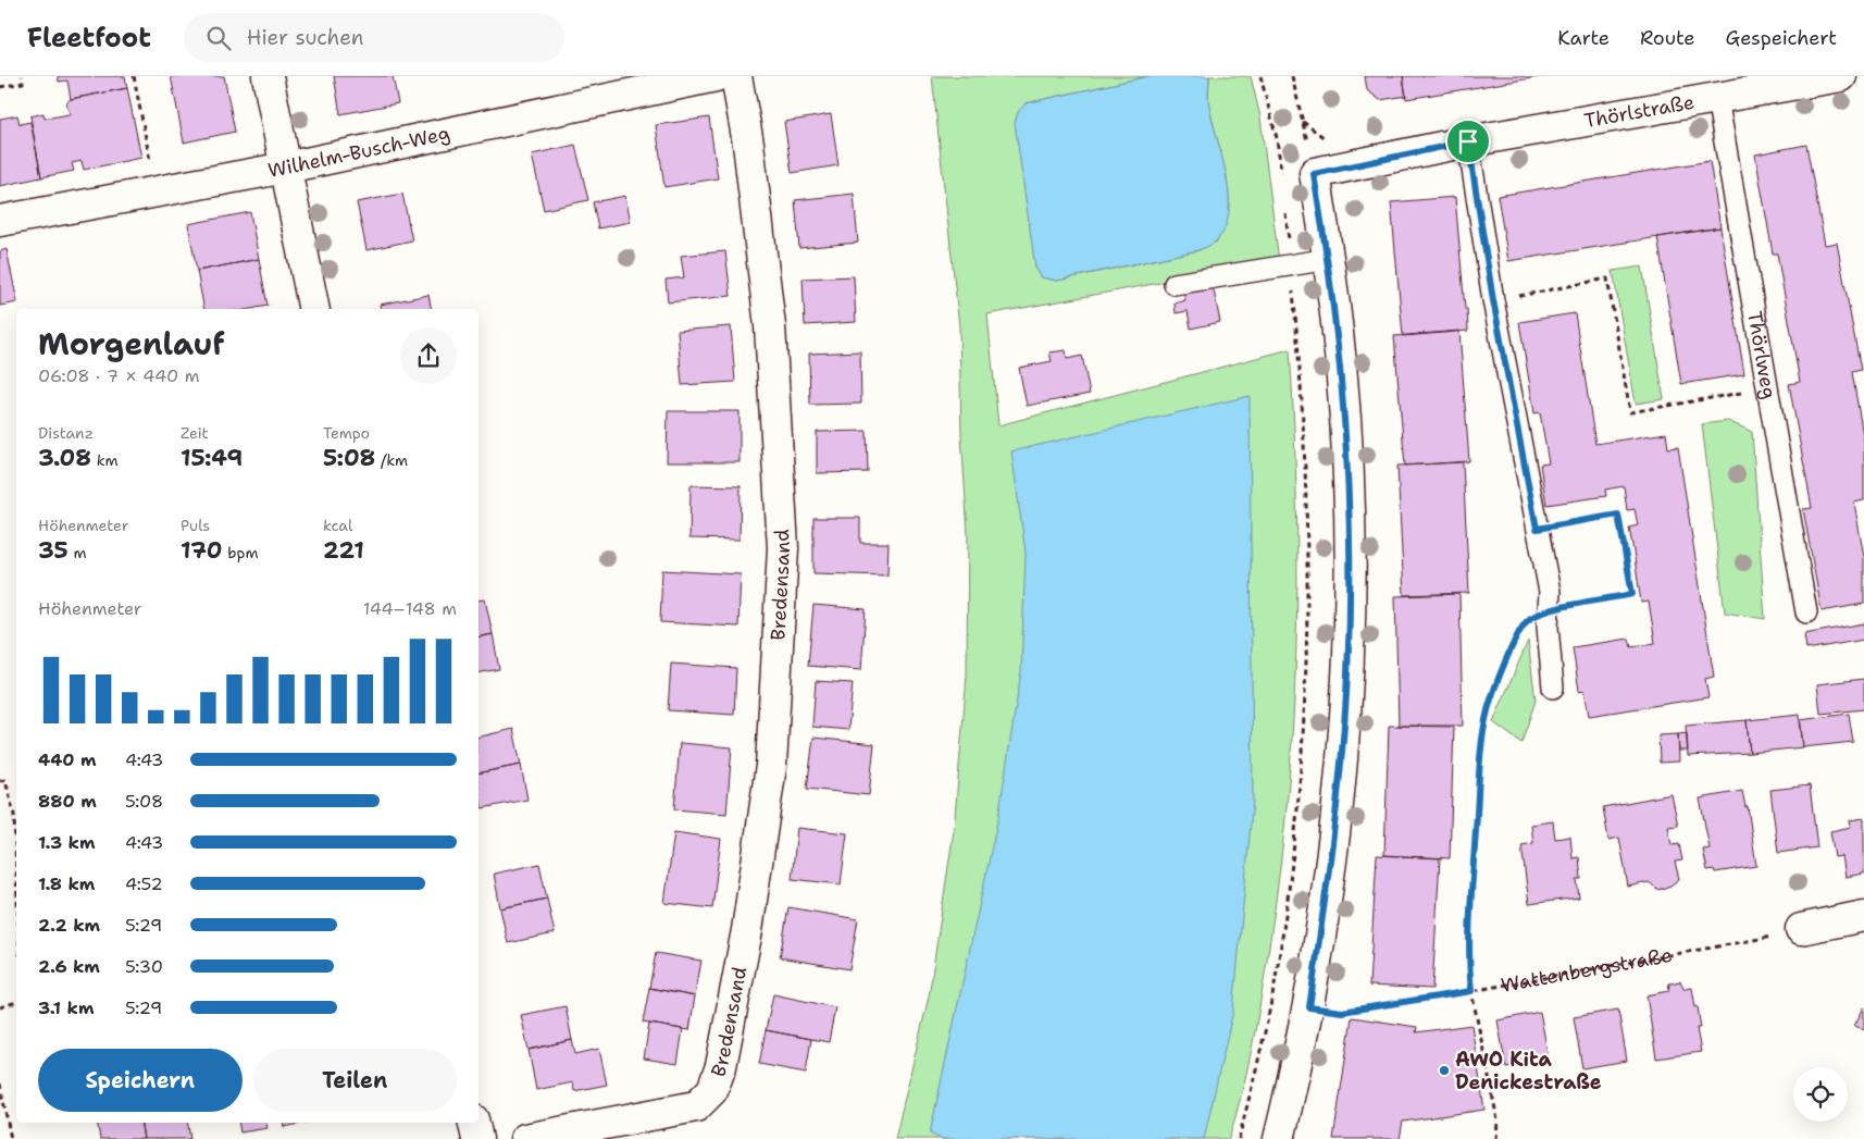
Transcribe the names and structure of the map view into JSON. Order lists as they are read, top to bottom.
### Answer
{
  "streets": {
    "street": ["Thörlstraße", "Wilhelm-Busch-Weg", "Bredensand"],
    "lane": ["Thörlweg"],
    "path": ["Wattenbergstraße"]
  },
  "crossings": [
    ["Thörlstraße", "Thörlweg"]
  ],
  "places": ["AWO Kita Denickestraße"],
  "page": {
    "header": "Fleetfoot",
    "search": "Hier suchen",
    "nav": ["Karte", "Route", "Gespeichert"],
    "heading": ["Morgenlauf", "06:08 · 7 × 440 m"],
    "stats": [
      ["Distanz", "3.08 km"],
      ["Zeit", "15:49"],
      ["Tempo", "5:08 /km"],
      ["Höhenmeter", "35 m"],
      ["Puls", "170 bpm"],
      ["kcal", "221"]
    ],
    "chart": ["Höhenmeter", "144–148 m"],
    "list": [
      {
        "name": "440 m",
        "note": "4:43"
      },
      {
        "name": "880 m",
        "note": "5:08"
      },
      {
        "name": "1.3 km",
        "note": "4:43"
      },
      {
        "name": "1.8 km",
        "note": "4:52"
      },
      {
        "name": "2.2 km",
        "note": "5:29"
      },
      {
        "name": "2.6 km",
        "note": "5:30"
      },
      {
        "name": "3.1 km",
        "note": "5:29"
      }
    ],
    "buttons": ["Speichern", "Teilen"]
  }
}
